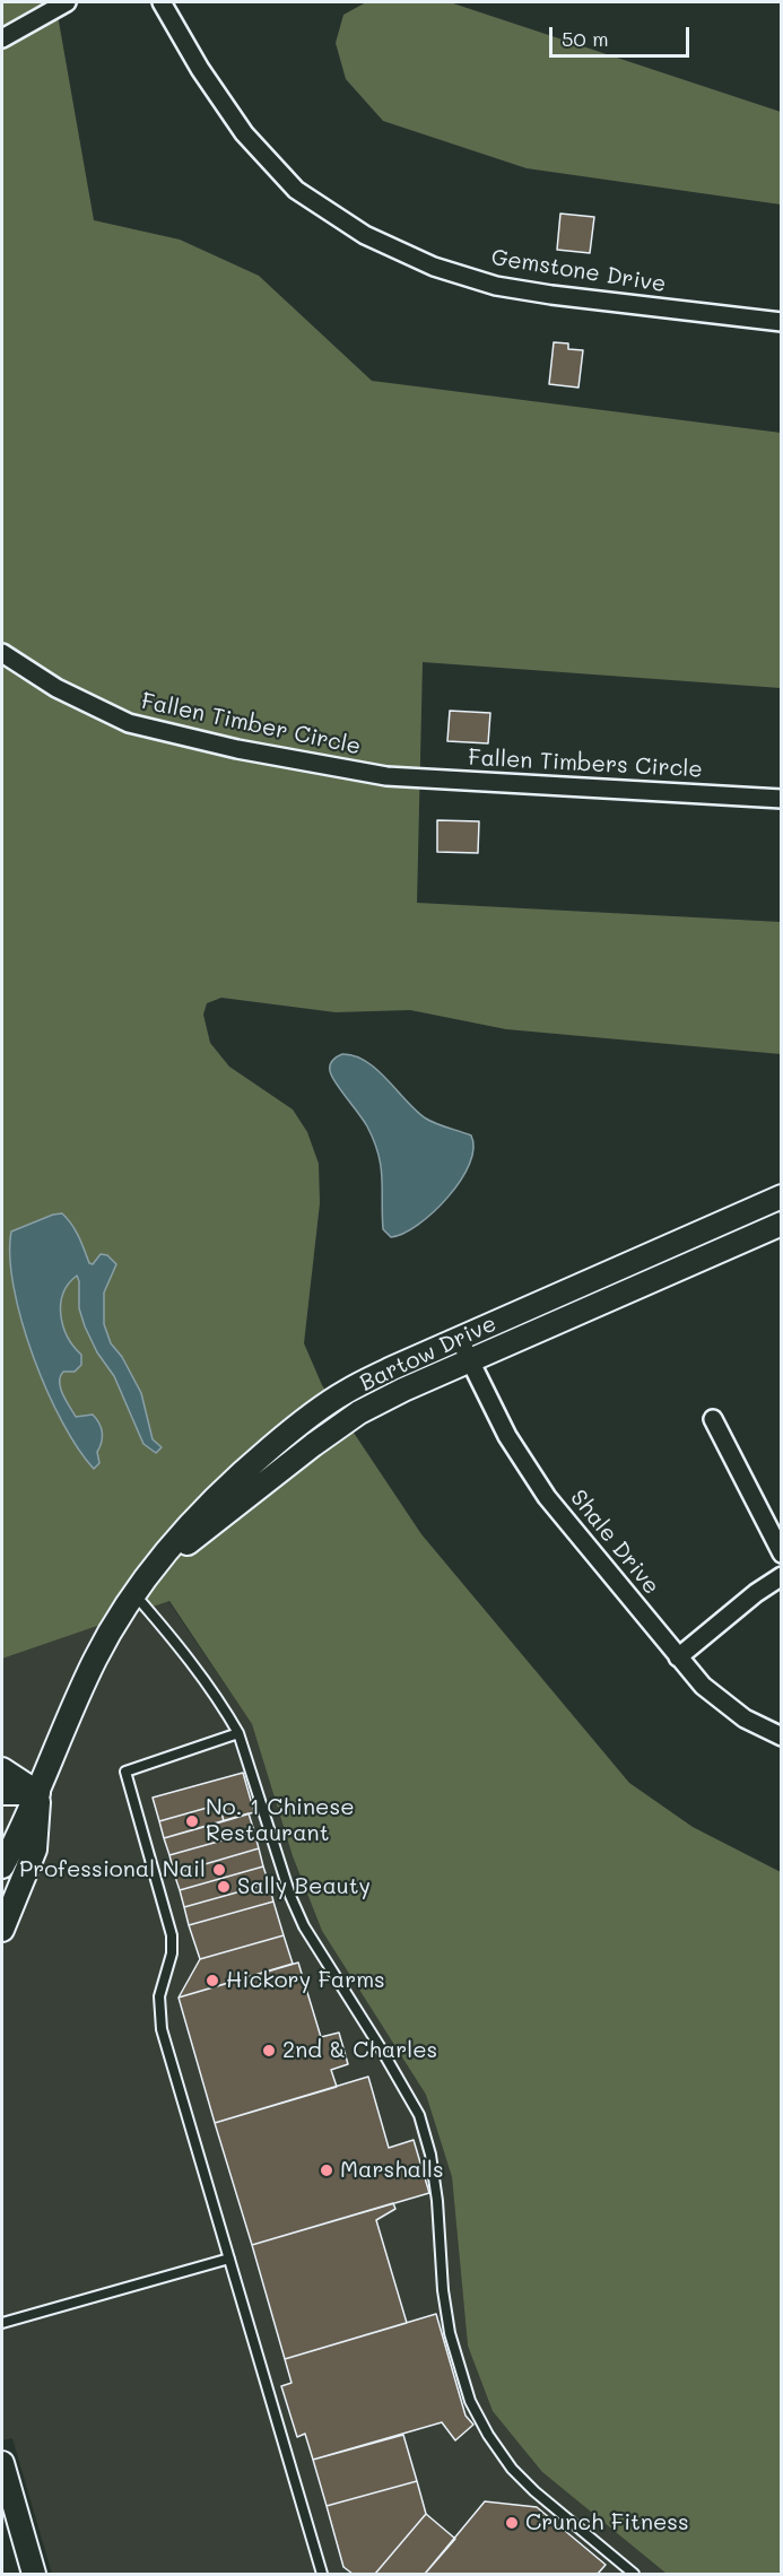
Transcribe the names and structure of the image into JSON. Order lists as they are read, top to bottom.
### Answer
{
  "streets": {
    "street": [
      "Gemstone Drive",
      "Fallen Timber Circle",
      "Fallen Timbers Circle",
      "Bartow Drive",
      "Shale Drive"
    ]
  },
  "crossings": [
    ["Fallen Timber Circle", "Fallen Timbers Circle"],
    ["Bartow Drive", "Shale Drive"]
  ],
  "places": [
    "No. 1 Chinese Restaurant",
    "Professional Nail",
    "Sally Beauty",
    "Hickory Farms",
    "2nd & Charles",
    "Marshalls",
    "Crunch Fitness"
  ],
  "scale_bar": "50 m"
}
